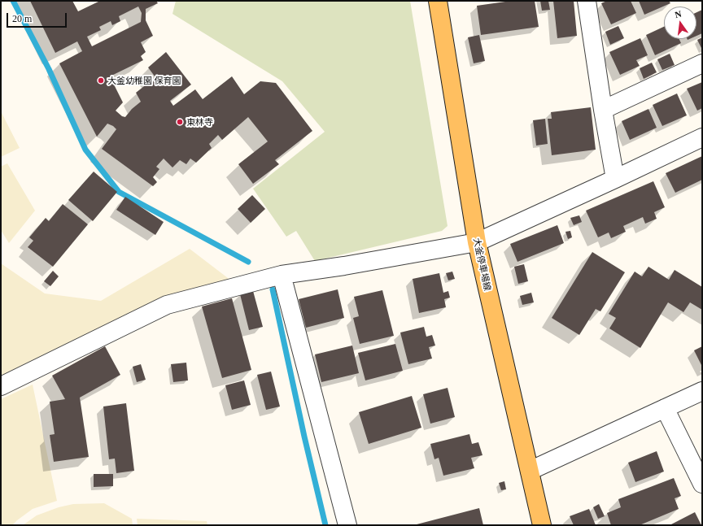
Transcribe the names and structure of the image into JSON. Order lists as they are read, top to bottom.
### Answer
{
  "streets": {
    "main road": ["大釜停車場線"]
  },
  "places": ["大釜幼稚園 保育園", "東林寺"],
  "scale_bar": "20 m",
  "north": "top"
}
